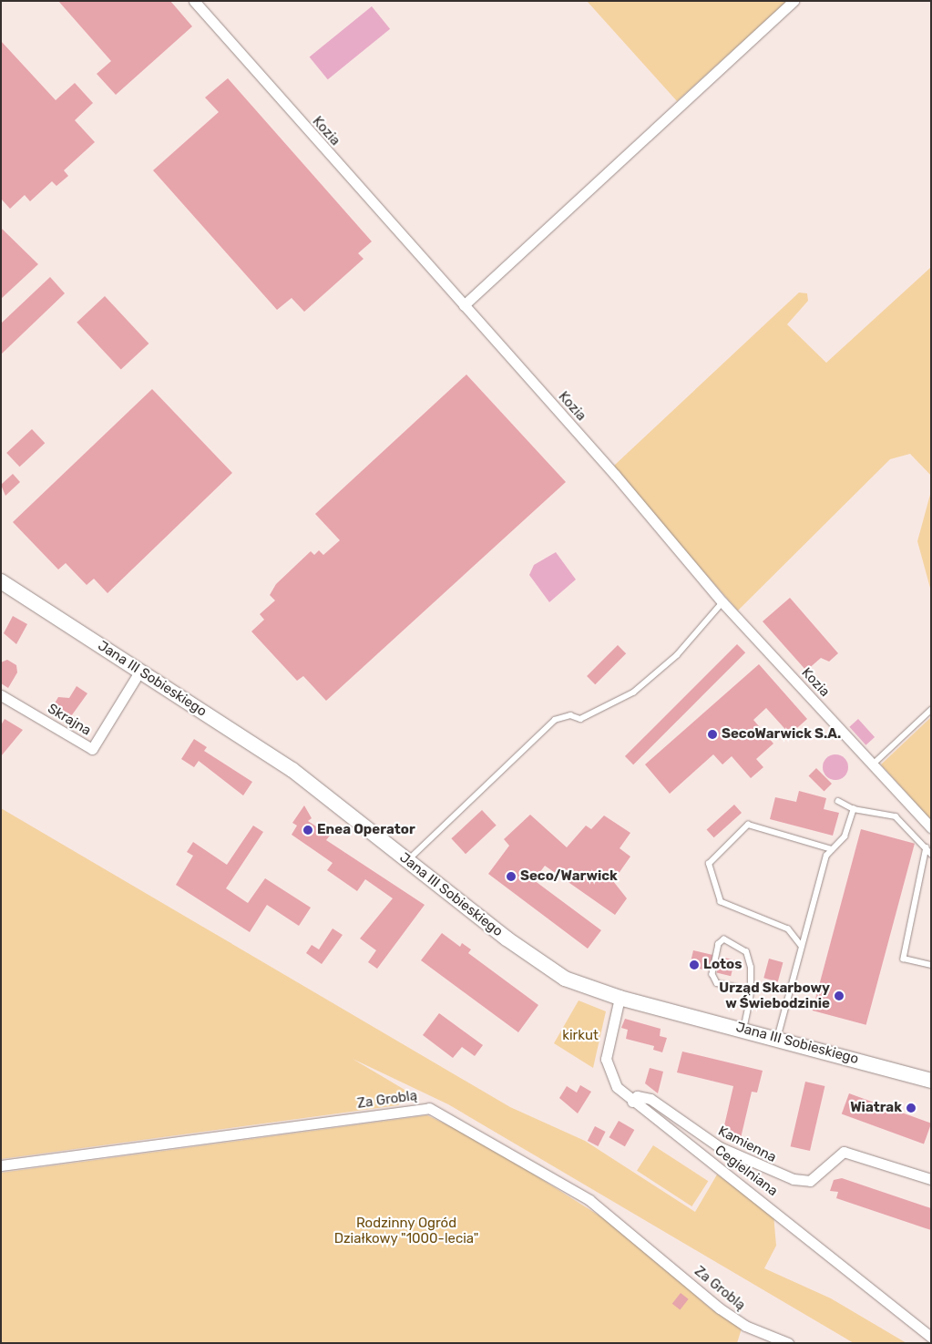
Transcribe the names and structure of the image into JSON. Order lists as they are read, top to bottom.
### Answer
{
  "streets": {
    "street": [
      "Kozia",
      "Jana III Sobieskiego",
      "Skrajna",
      "Za Groblą",
      "Kamienna",
      "Cegielniana"
    ]
  },
  "crossings": [
    ["Jana III Sobieskiego", "Skrajna"],
    ["Jana III Sobieskiego", "Cegielniana"],
    ["Kamienna", "Cegielniana"]
  ],
  "parks": ["kirkut", "Rodzinny Ogród Działkowy \"1000-lecia\""],
  "places": [
    "SecoWarwick S.A.",
    "Enea Operator",
    "Seco/Warwick",
    "Lotos",
    "Urząd Skarbowy w Świebodzinie",
    "Wiatrak"
  ]
}
